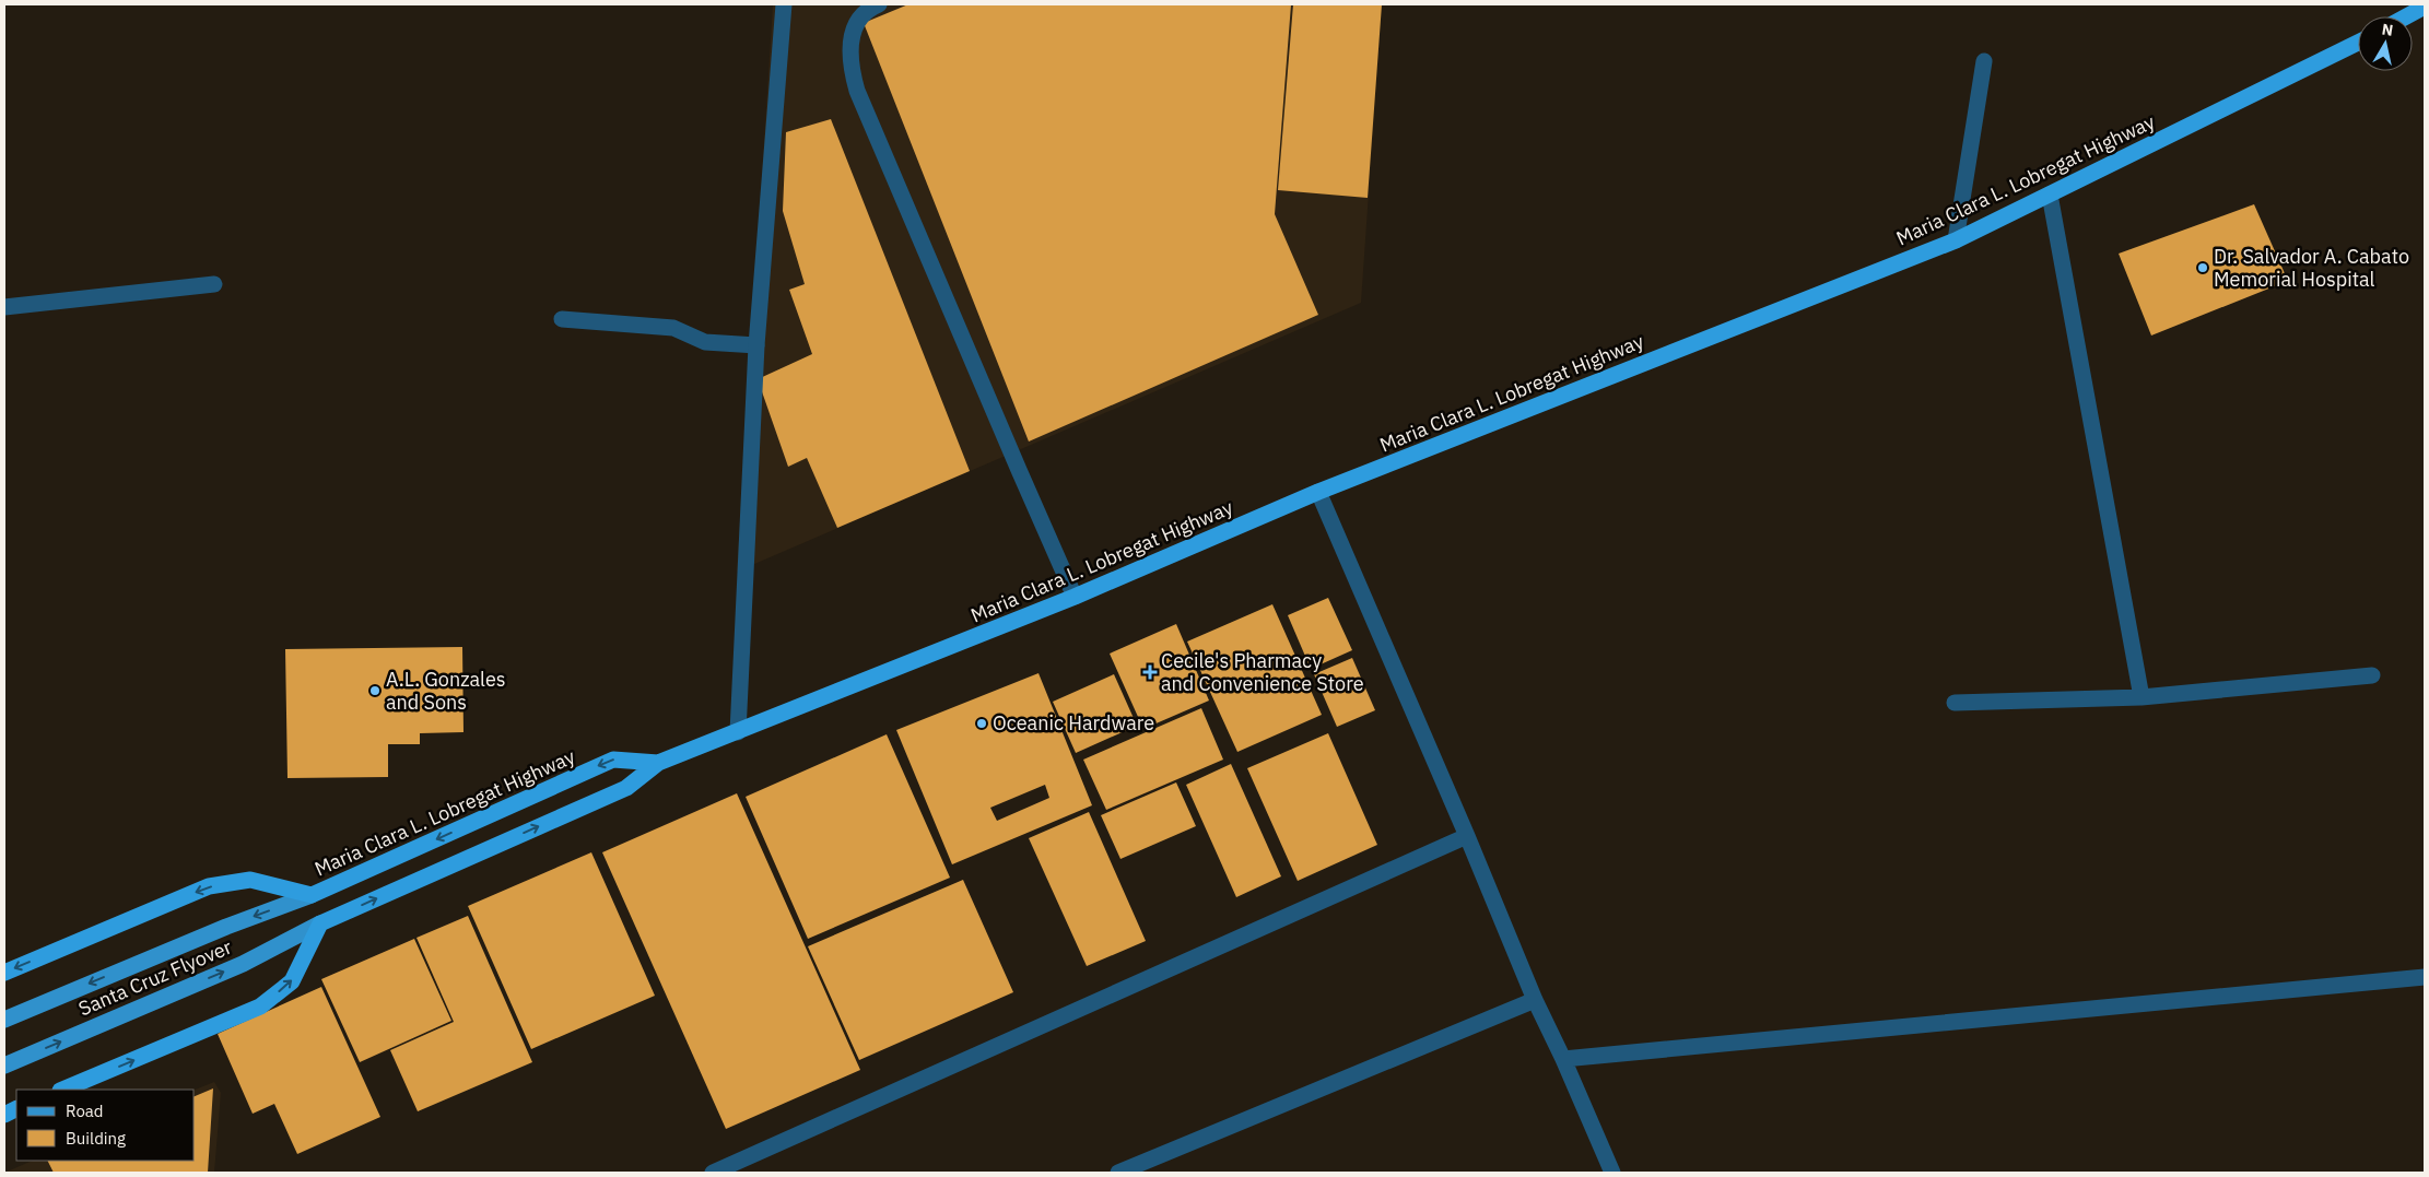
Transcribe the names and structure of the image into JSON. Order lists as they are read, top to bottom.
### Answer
{
  "streets": {
    "highway": ["Maria Clara L. Lobregat Highway"],
    "main road": ["Santa Cruz Flyover"]
  },
  "crossings": [
    ["Maria Clara L. Lobregat Highway", "Santa Cruz Flyover"]
  ],
  "places": {
    "other": ["Dr. Salvador A. Cabato Memorial Hospital", "A.L. Gonzales and Sons", "Oceanic Hardware"],
    "health": ["Cecile's Pharmacy and Convenience Store"]
  },
  "legend": ["Road", "Building"],
  "north": "top"
}
